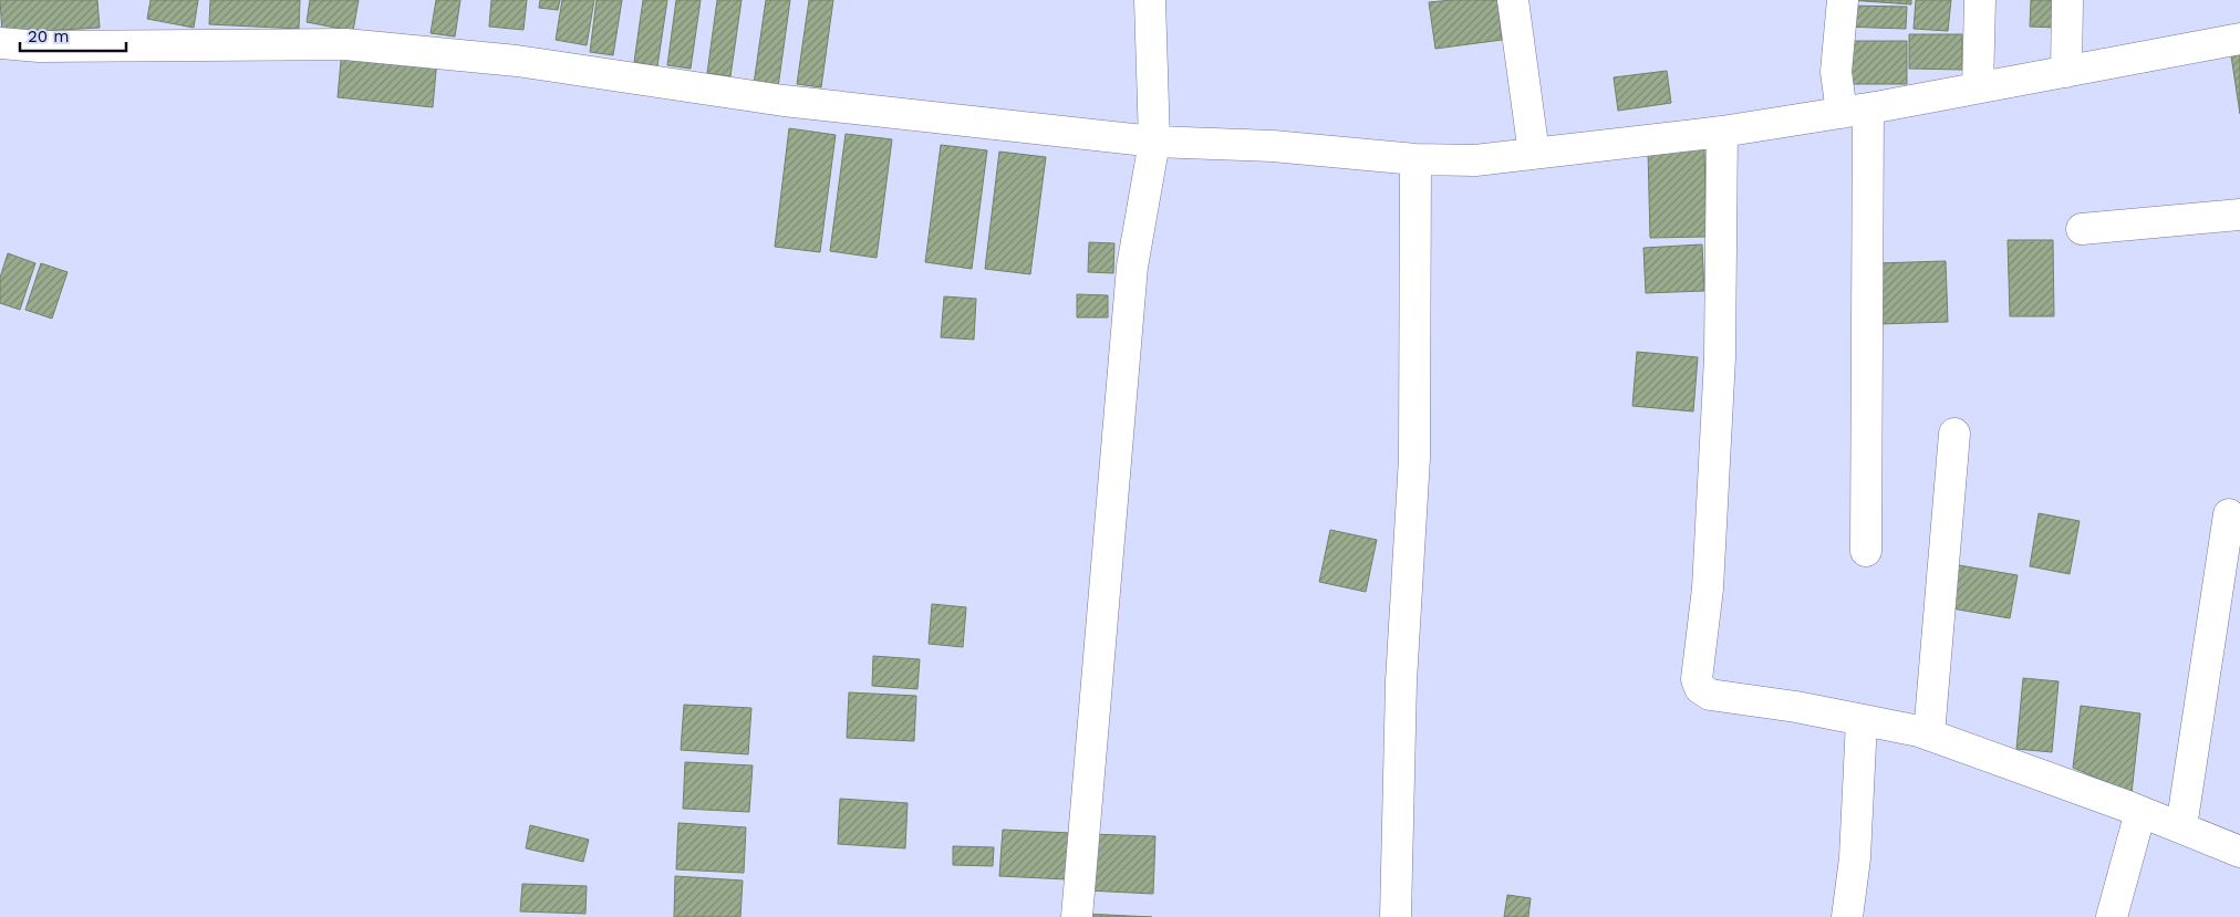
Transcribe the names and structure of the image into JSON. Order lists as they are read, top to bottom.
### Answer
{
  "scale_bar": "20 m"
}
